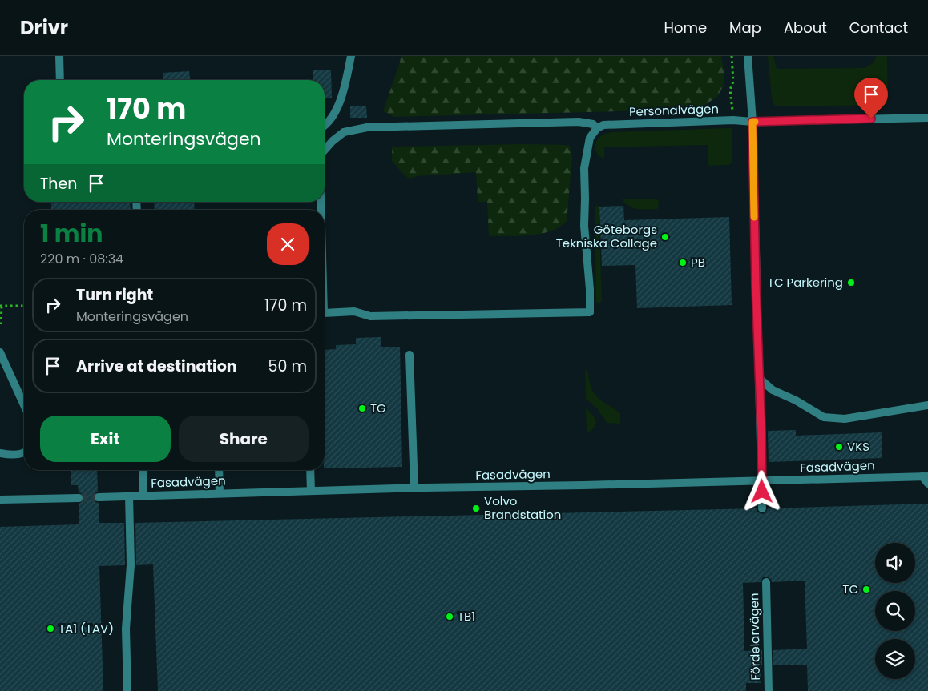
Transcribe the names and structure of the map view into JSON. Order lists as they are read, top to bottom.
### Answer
{
  "streets": {
    "street": ["Personalvägen", "Fasadvägen", "Fördelarvägen"]
  },
  "places": [
    "Göteborgs Tekniska Collage",
    "PB",
    "TC Parkering",
    "TG",
    "VKS",
    "Volvo Brandstation",
    "TC",
    "TB1",
    "TA1 (TAV)"
  ],
  "page": {
    "header": "Drivr",
    "nav": [
      "Home",
      "Map",
      "About",
      "Contact"
    ],
    "turn": ["170 m", "Monteringsvägen"],
    "then": "Then",
    "heading": ["1 min", "220 m · 08:34"],
    "list": [
      {
        "name": "Turn right",
        "note": "Monteringsvägen",
        "value": "170 m"
      },
      {
        "name": "Arrive at destination",
        "value": "50 m"
      }
    ],
    "buttons": ["Exit", "Share"]
  }
}
